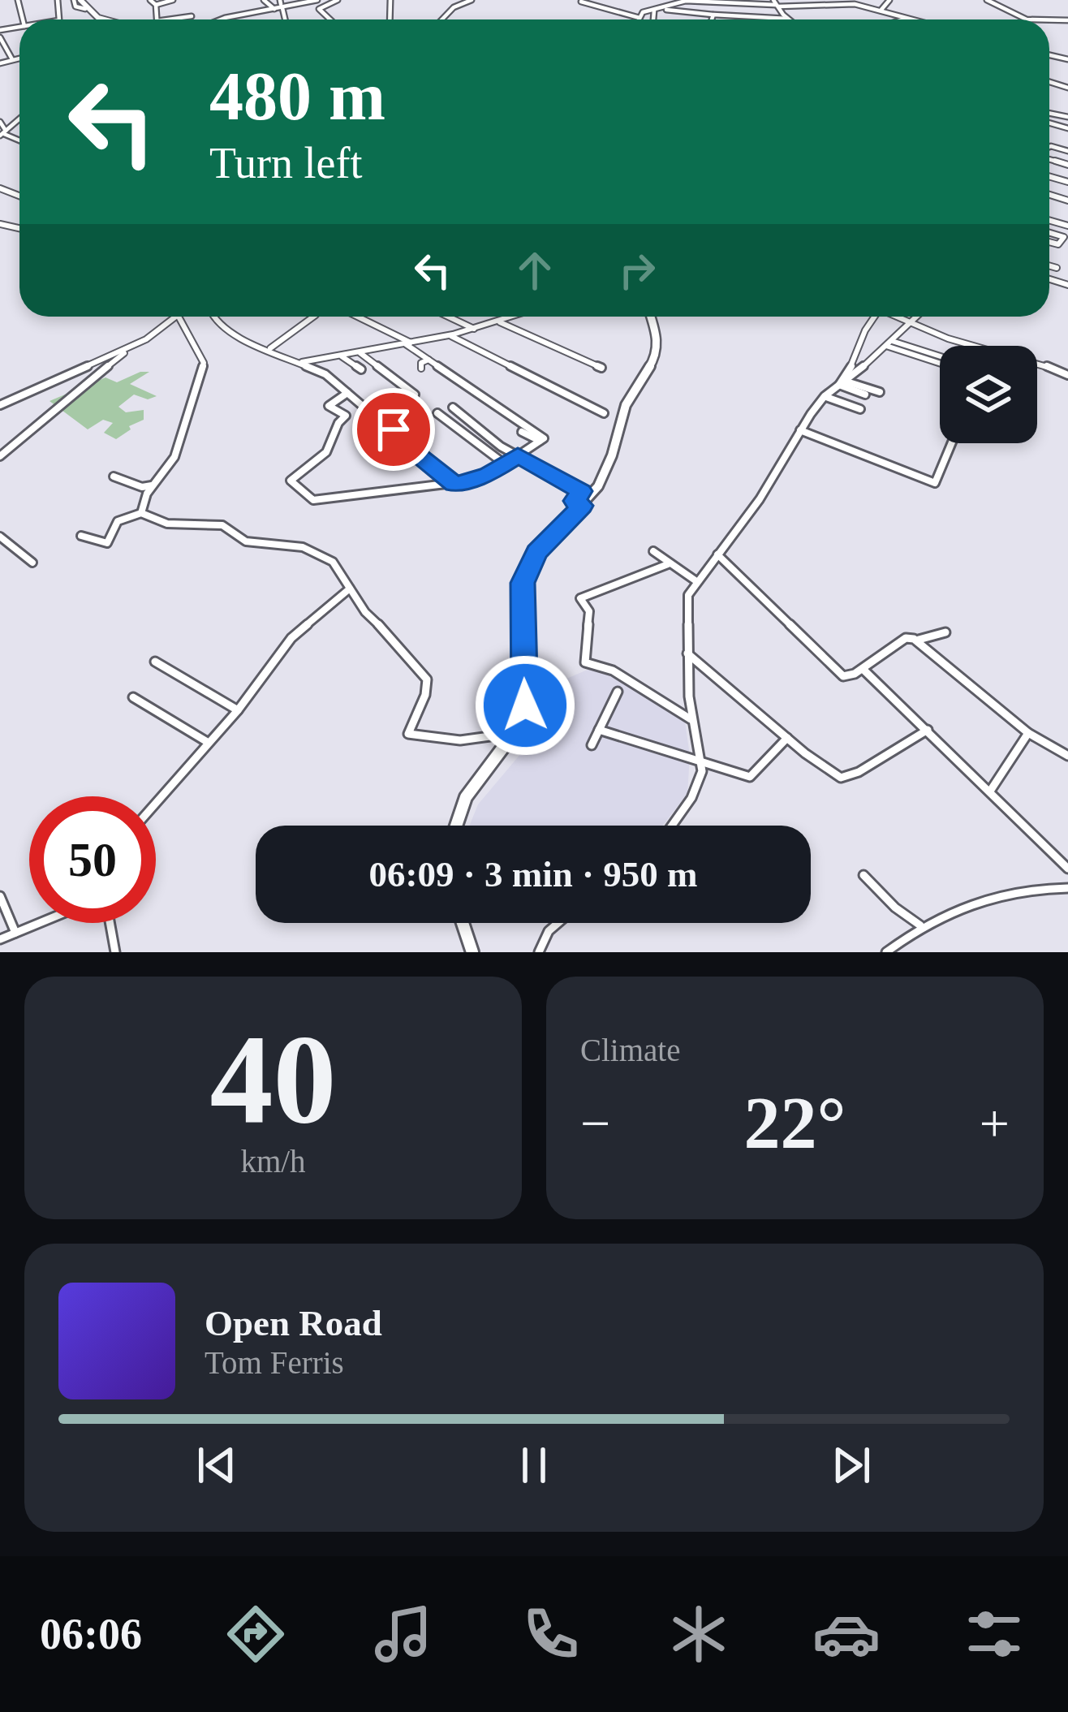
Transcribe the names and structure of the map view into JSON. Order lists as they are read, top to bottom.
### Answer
{
  "page": {
    "turn": ["480 m", "Turn left"],
    "limit": "50",
    "trip": "06:09 · 3 min · 950 m",
    "tile": [
      ["40", "km/h"],
      "Climate"
    ],
    "heat": ["−", "22°", "+"],
    "song": ["Open Road", "Tom Ferris"],
    "tabs": "06:06"
  }
}
